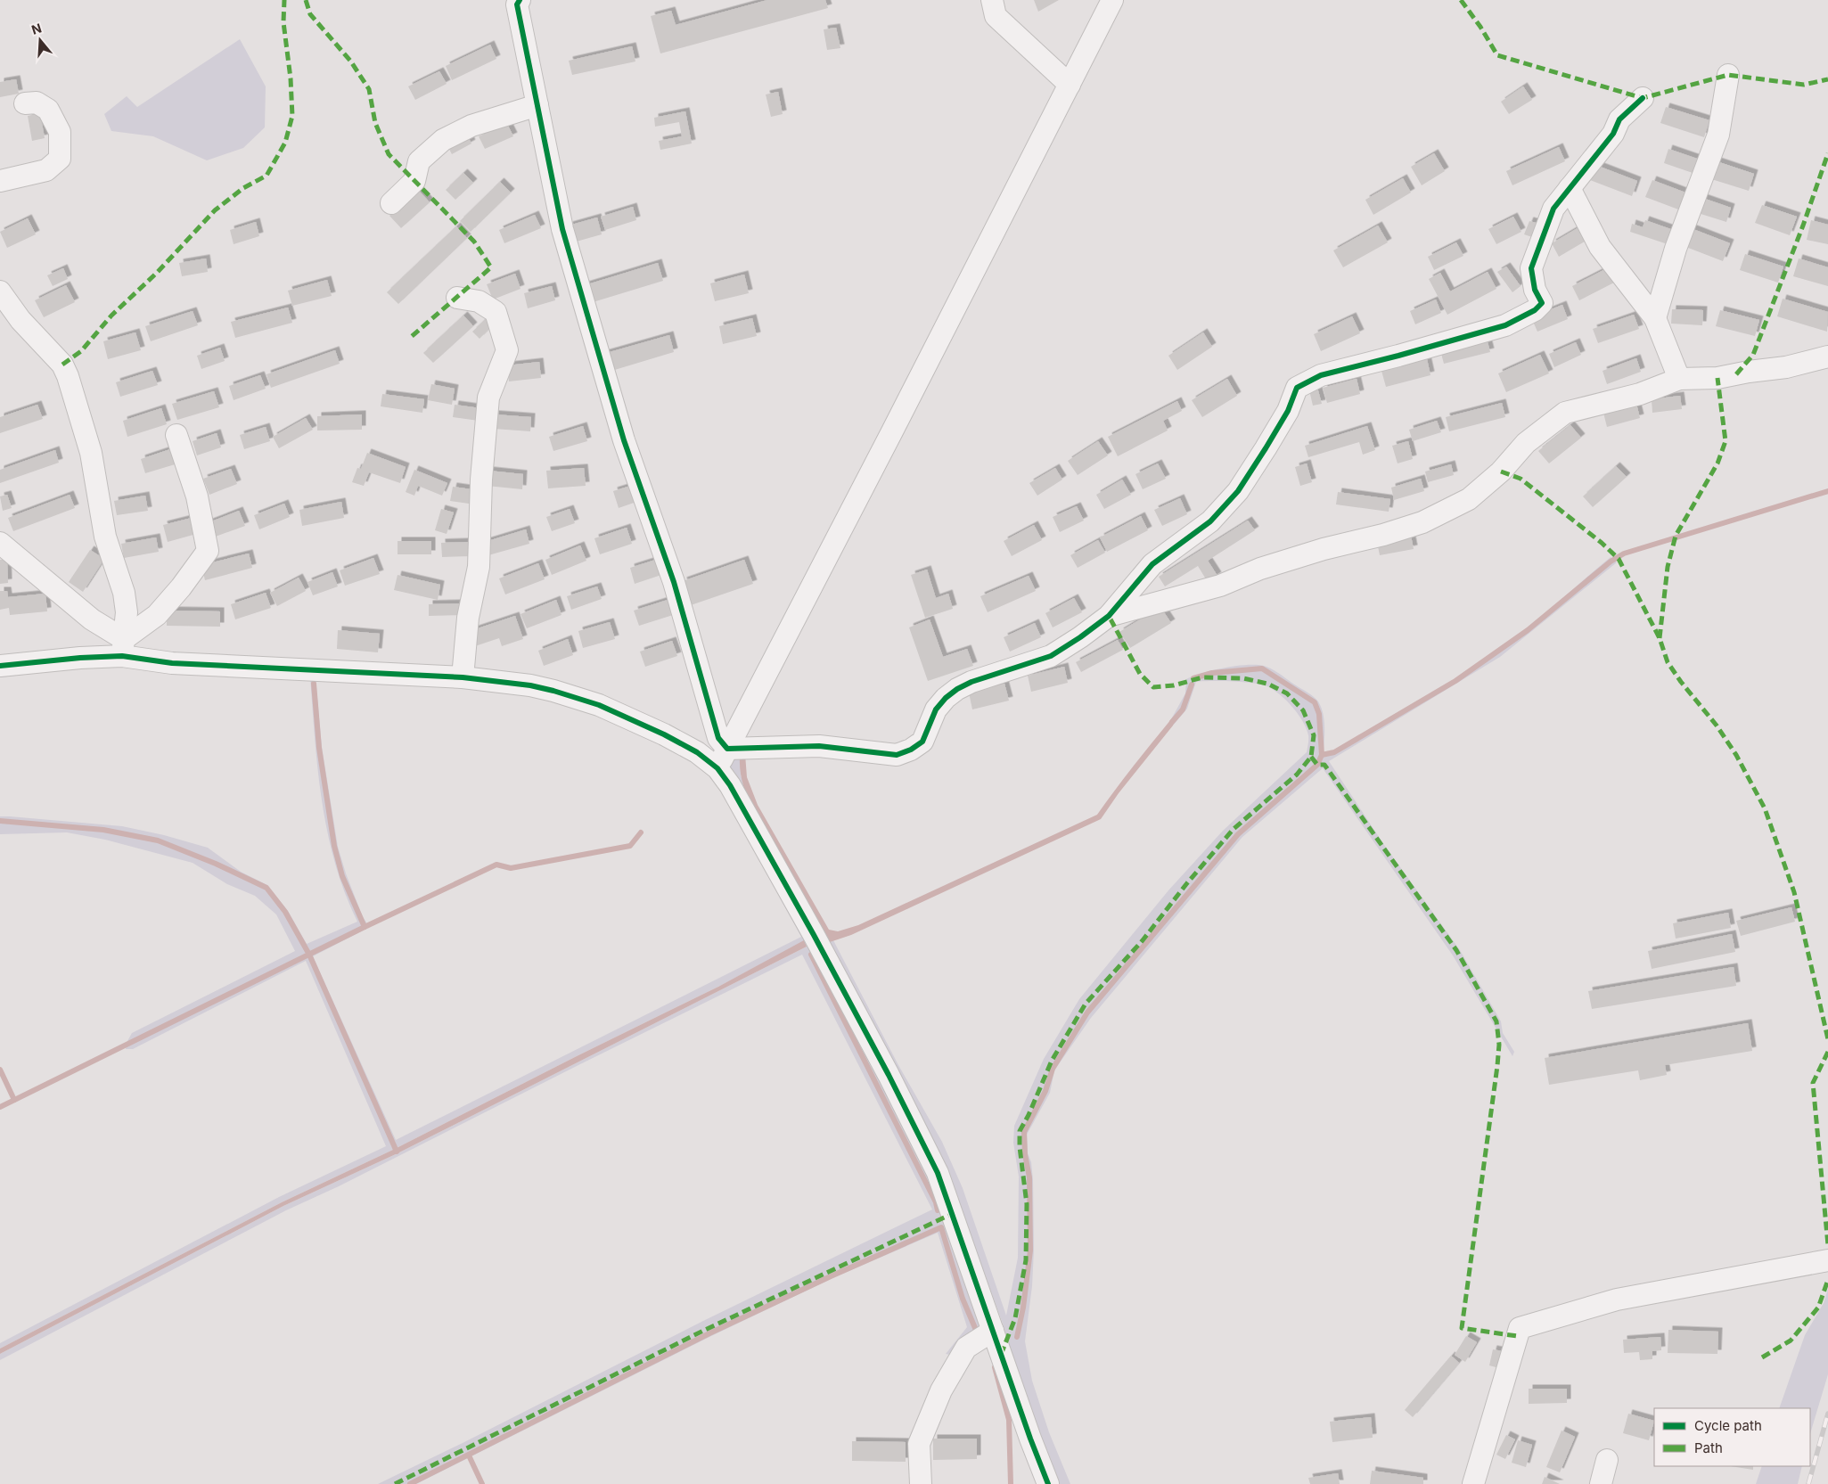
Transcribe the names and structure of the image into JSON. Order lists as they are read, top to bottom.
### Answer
{
  "legend": ["Cycle path", "Path"],
  "north": "top"
}
